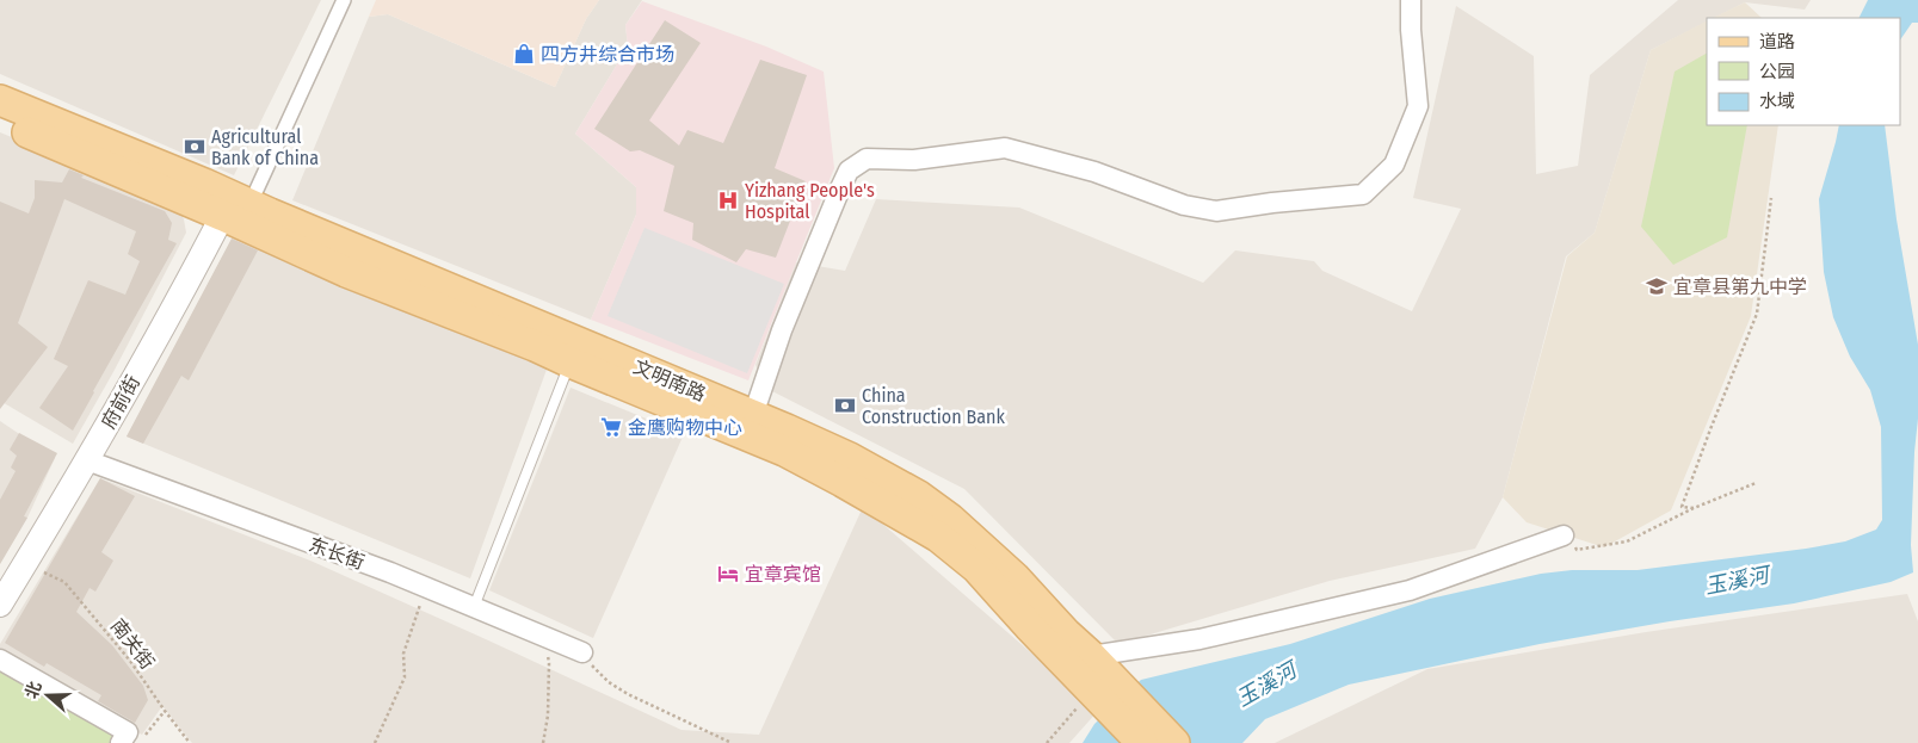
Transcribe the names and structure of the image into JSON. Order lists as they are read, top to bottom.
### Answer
{
  "streets": {
    "main road": ["文明南路"],
    "street": ["府前街", "东长街"],
    "path": ["南关街"]
  },
  "crossings": [
    ["文明南路", "府前街"],
    ["府前街", "东长街"]
  ],
  "water": ["玉溪河"],
  "places": {
    "shop": ["四方井综合市场"],
    "bank": ["Agricultural Bank of China", "China Construction Bank"],
    "hospital": ["Yizhang People's Hospital"],
    "school or university": ["宜章县第九中学"],
    "supermarket": ["金鹰购物中心"],
    "hotel": ["宜章宾馆"]
  },
  "legend": ["道路", "公园", "水域"],
  "north": "left"
}
